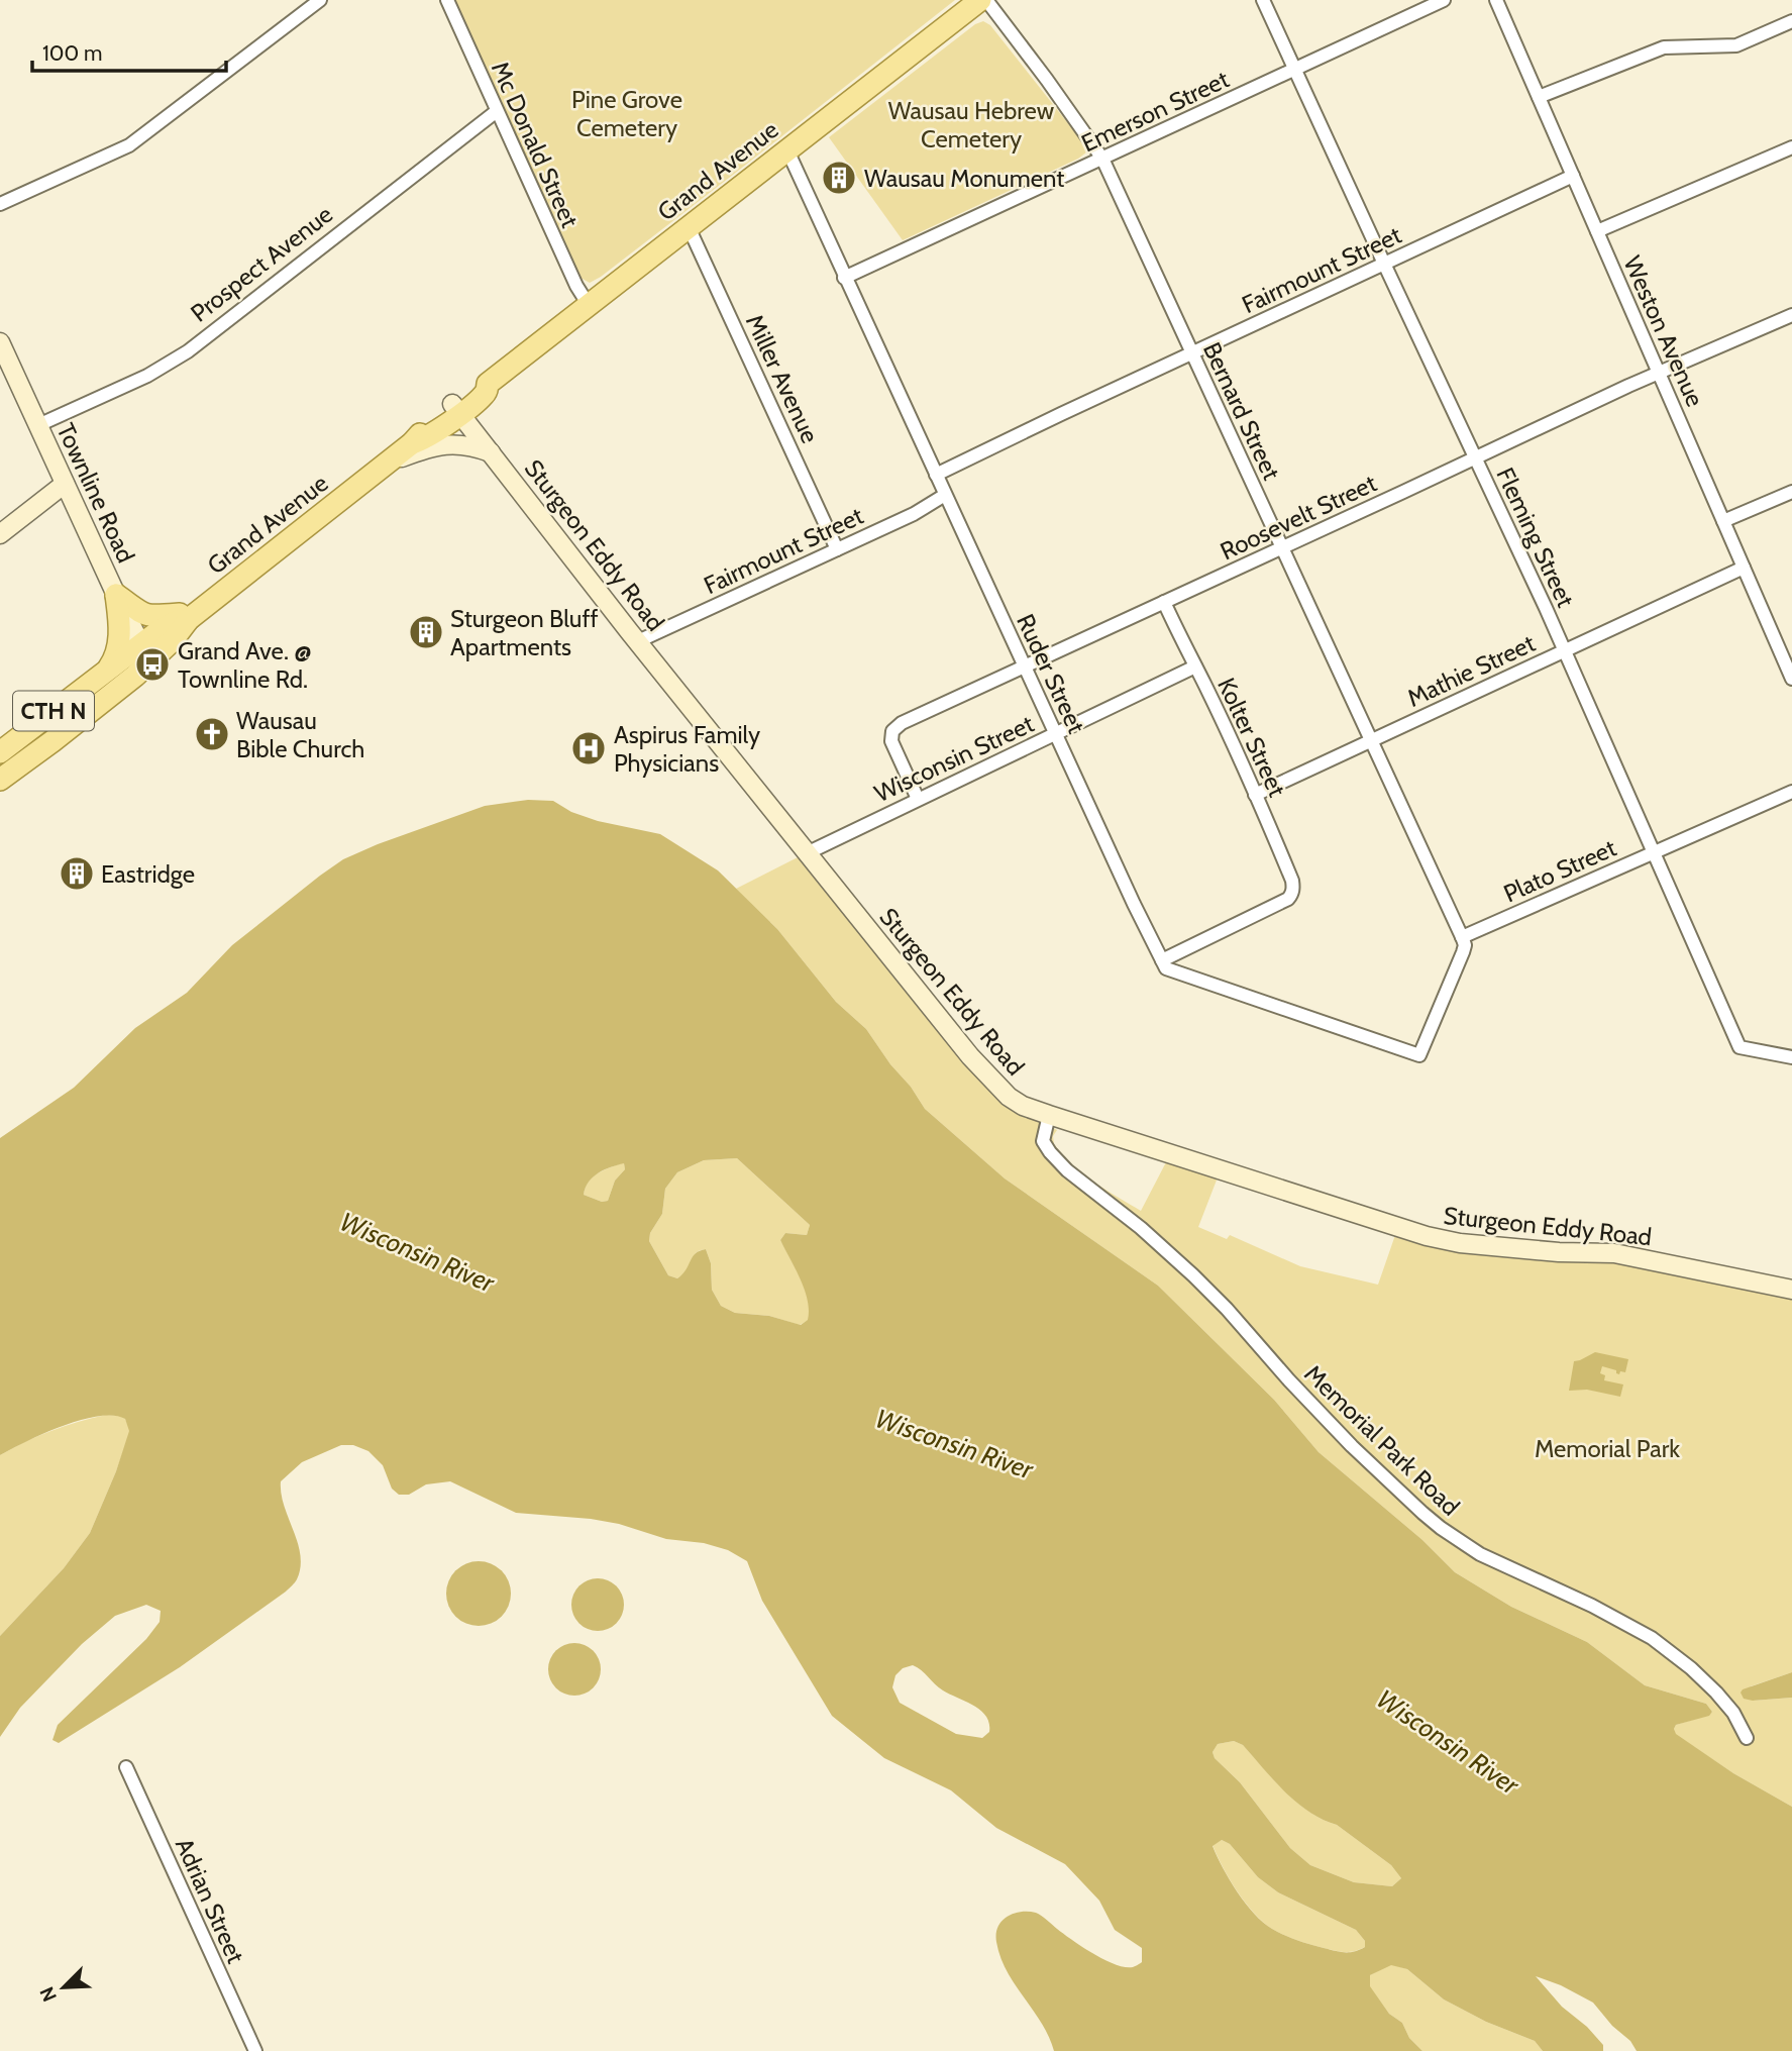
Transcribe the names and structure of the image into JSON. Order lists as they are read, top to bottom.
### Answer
{
  "streets": {
    "main road": ["Grand Avenue", "CTH N"],
    "street": [
      "Emerson Street",
      "Mc Donald Street",
      "Prospect Avenue",
      "Fairmount Street",
      "Weston Avenue",
      "Miller Avenue",
      "Bernard Street",
      "Townline Road",
      "Roosevelt Street",
      "Fleming Street",
      "Sturgeon Eddy Road",
      "Mathie Street",
      "Ruder Street",
      "Kolter Street",
      "Wisconsin Street",
      "Plato Street",
      "Memorial Park Road",
      "Adrian Street"
    ]
  },
  "crossings": [
    ["Emerson Street", "Bernard Street"],
    ["Emerson Street", "Fleming Street"],
    ["Emerson Street", "Ruder Street"],
    ["Mc Donald Street", "Grand Avenue"],
    ["Mc Donald Street", "Prospect Avenue"],
    ["Grand Avenue", "Miller Avenue"],
    ["Grand Avenue", "Townline Road"],
    ["Grand Avenue", "Sturgeon Eddy Road"],
    ["Grand Avenue", "Ruder Street"],
    ["Prospect Avenue", "Townline Road"],
    ["Fairmount Street", "Weston Avenue"],
    ["Fairmount Street", "Miller Avenue"],
    ["Fairmount Street", "Bernard Street"],
    ["Fairmount Street", "Fleming Street"],
    ["Fairmount Street", "Sturgeon Eddy Road"],
    ["Fairmount Street", "Ruder Street"],
    ["Weston Avenue", "Roosevelt Street"],
    ["Weston Avenue", "Mathie Street"],
    ["Bernard Street", "Roosevelt Street"],
    ["Bernard Street", "Mathie Street"],
    ["Bernard Street", "Plato Street"],
    ["Roosevelt Street", "Fleming Street"],
    ["Roosevelt Street", "Ruder Street"],
    ["Roosevelt Street", "Kolter Street"],
    ["Roosevelt Street", "Wisconsin Street"],
    ["Fleming Street", "Mathie Street"],
    ["Fleming Street", "Plato Street"],
    ["Sturgeon Eddy Road", "Wisconsin Street"],
    ["Sturgeon Eddy Road", "Memorial Park Road"],
    ["Mathie Street", "Kolter Street"],
    ["Ruder Street", "Kolter Street"],
    ["Ruder Street", "Wisconsin Street"],
    ["Kolter Street", "Wisconsin Street"]
  ],
  "water": ["Wisconsin River"],
  "parks": ["Pine Grove Cemetery", "Wausau Hebrew Cemetery", "Memorial Park"],
  "places": {
    "building": ["Wausau Monument", "Sturgeon Bluff Apartments", "Eastridge"],
    "bus stop": ["Grand Ave. @ Townline Rd."],
    "church": ["Wausau Bible Church"],
    "hospital": ["Aspirus Family Physicians"]
  },
  "scale_bar": "100 m",
  "north": "bottom left"
}
